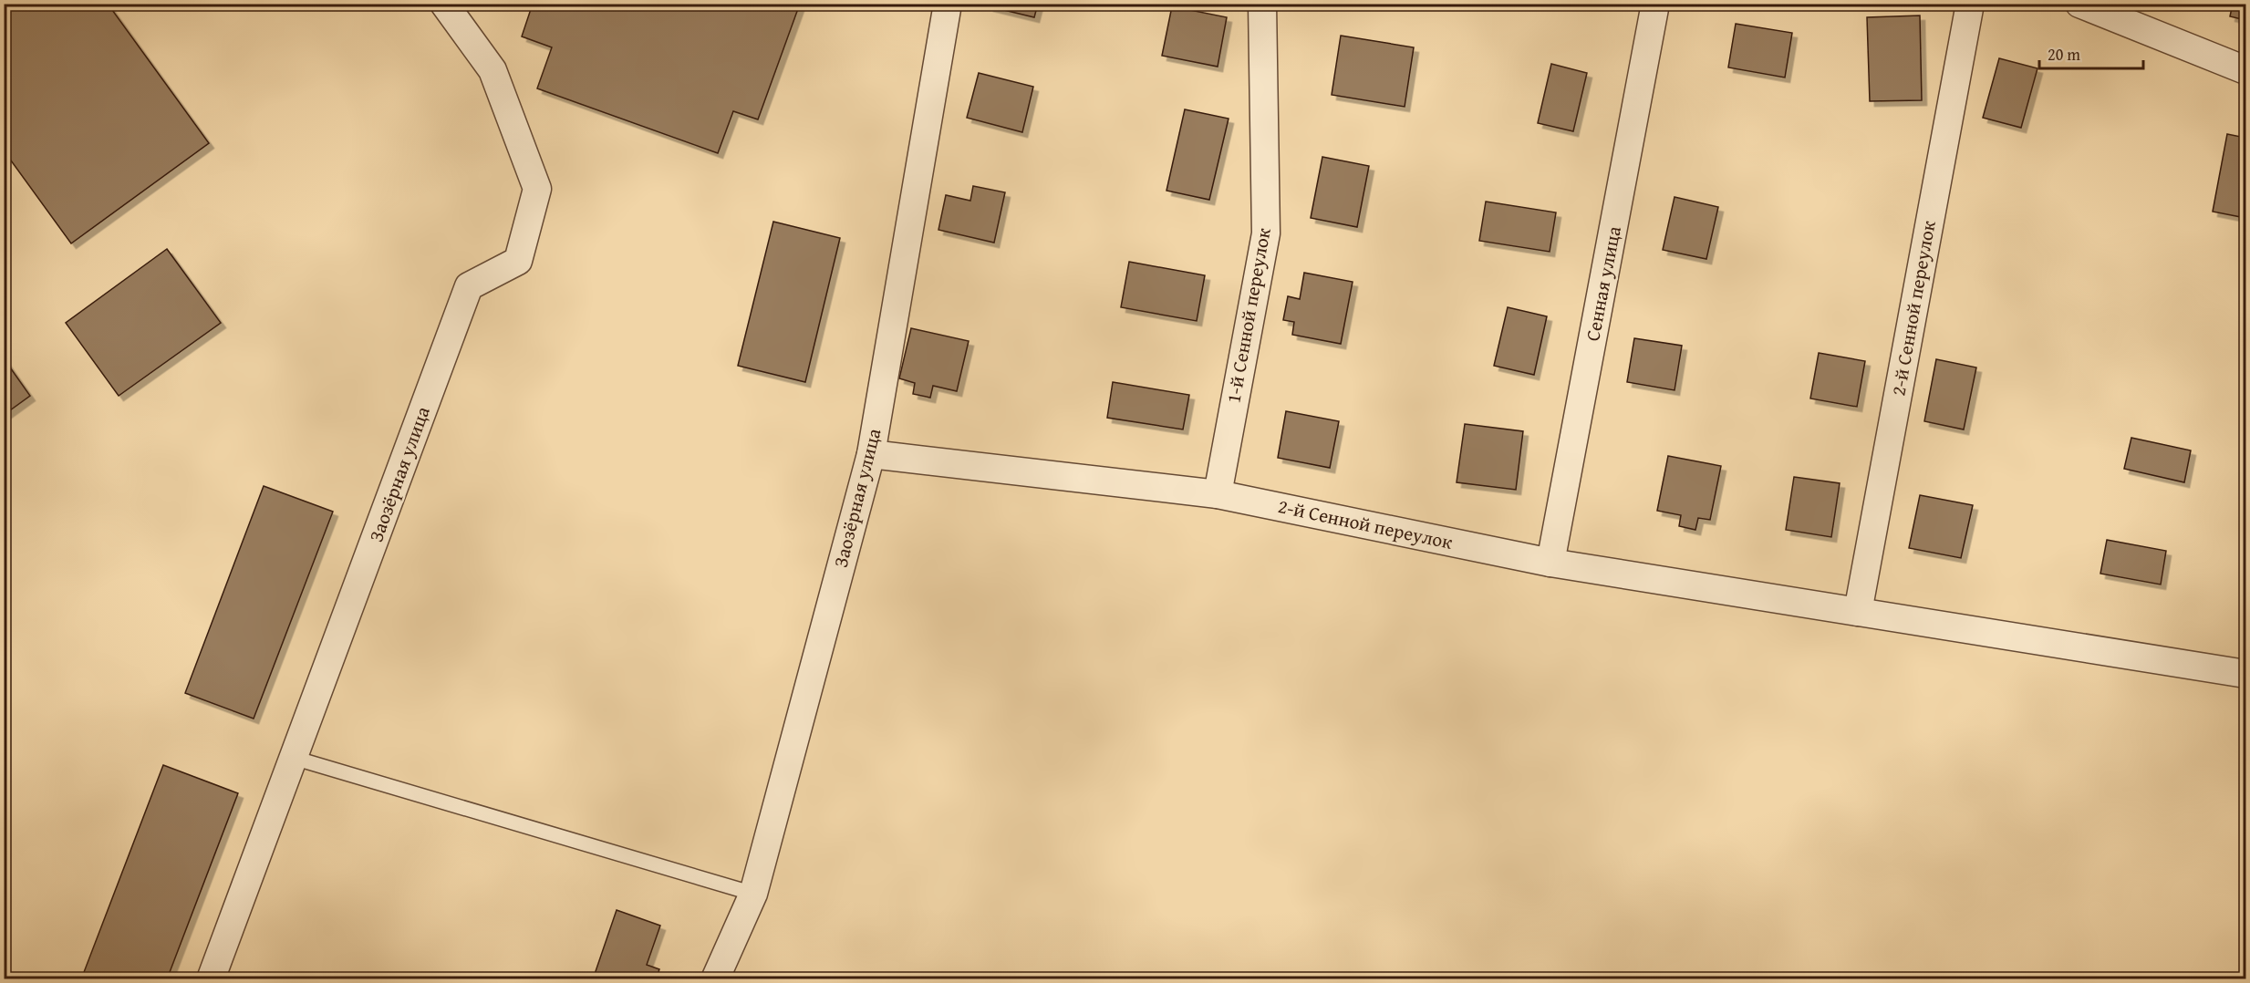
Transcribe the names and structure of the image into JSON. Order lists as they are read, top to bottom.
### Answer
{
  "streets": {
    "street": [
      "Сенная улица",
      "2-й Сенной переулок",
      "1-й Сенной переулок",
      "Заозёрная улица"
    ]
  },
  "crossings": [
    ["Сенная улица", "2-й Сенной переулок"],
    ["2-й Сенной переулок", "1-й Сенной переулок"],
    ["2-й Сенной переулок", "Заозёрная улица"]
  ],
  "scale_bar": "20 m"
}
